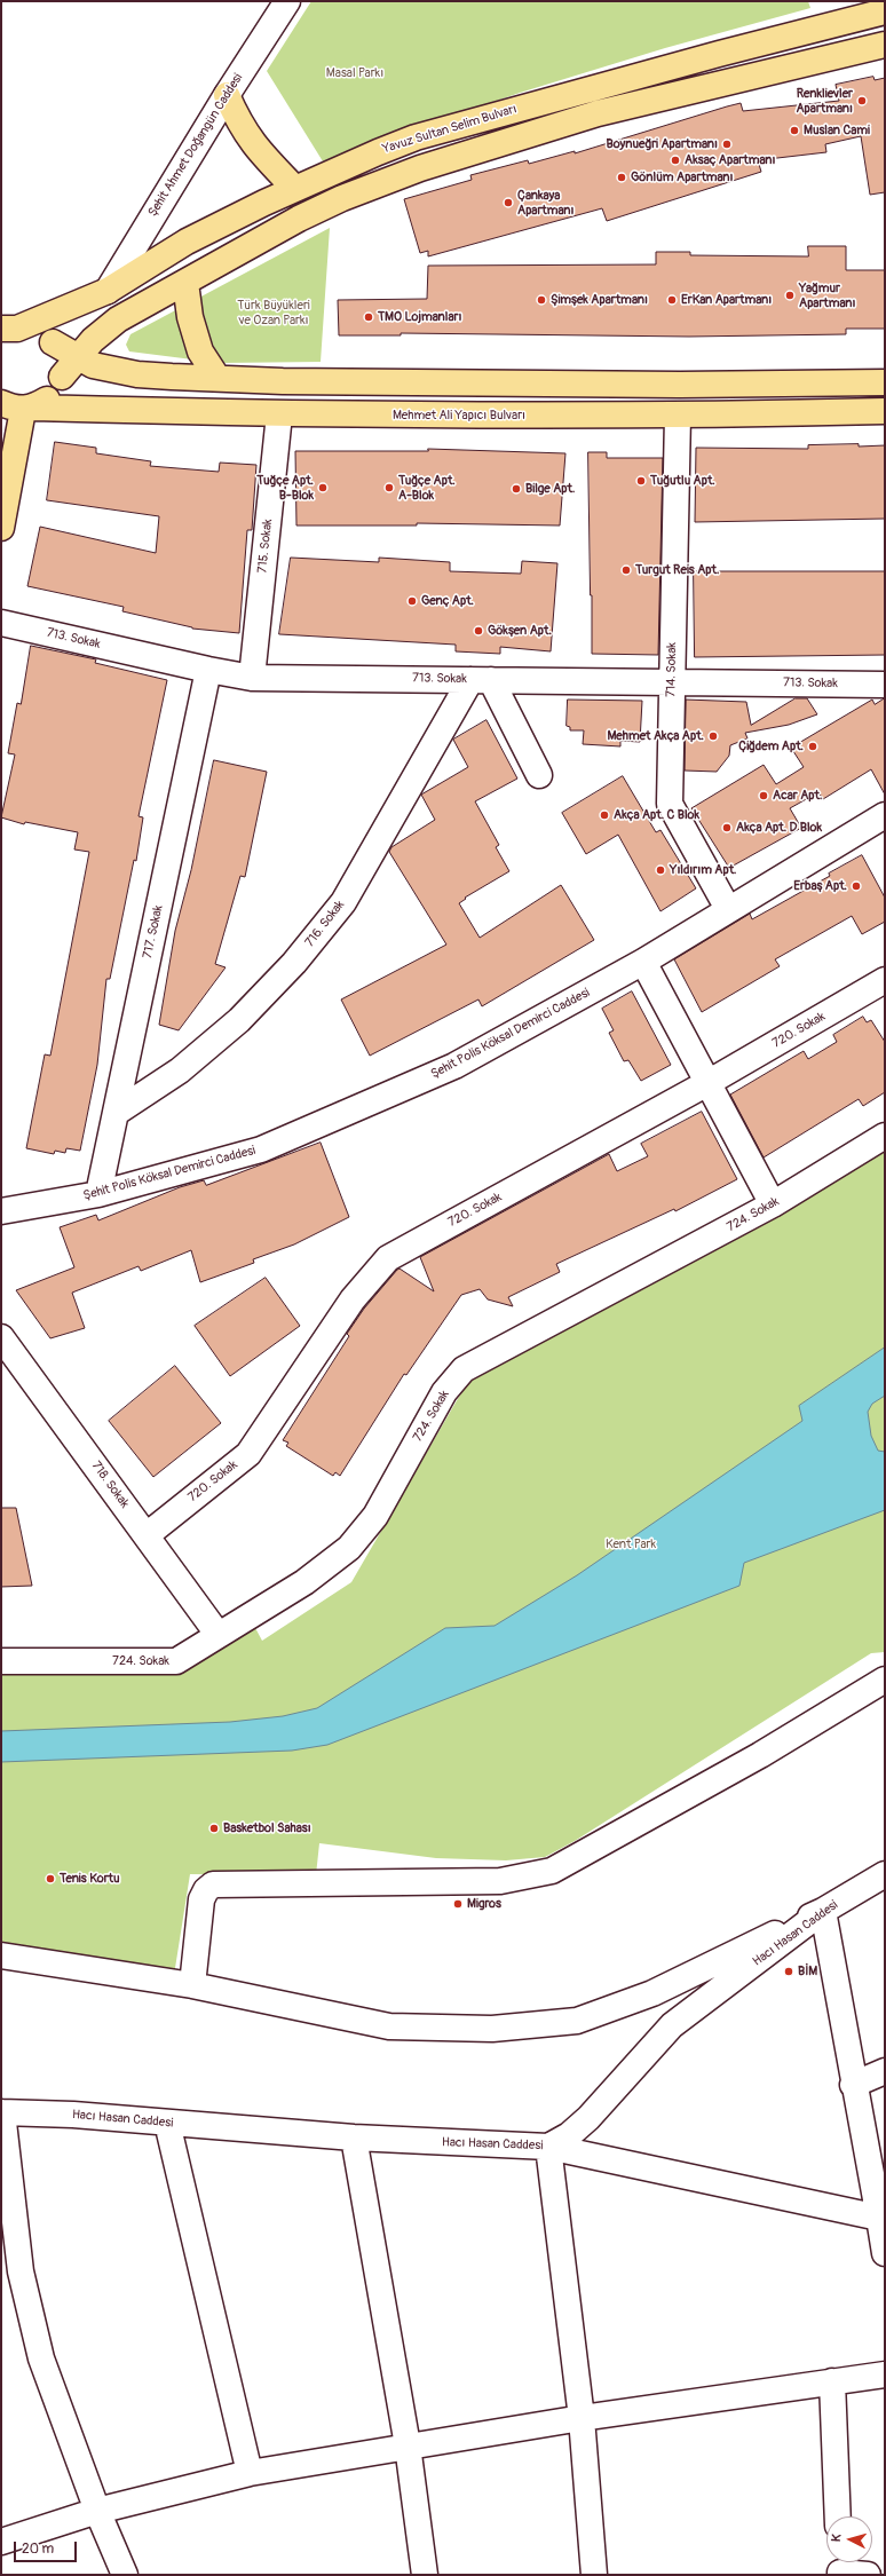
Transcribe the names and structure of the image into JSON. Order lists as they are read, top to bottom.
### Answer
{
  "streets": {
    "main road": ["Yavuz Sultan Selim Bulvarı", "Mehmet Ali Yapıcı Bulvarı"],
    "street": [
      "Şehit Ahmet Doğangün Caddesi",
      "715. Sokak",
      "713. Sokak",
      "714. Sokak",
      "716. Sokak",
      "717. Sokak",
      "720. Sokak",
      "Şehit Polis Köksal Demirci Caddesi",
      "724. Sokak",
      "718. Sokak",
      "Hacı Hasan Caddesi"
    ]
  },
  "crossings": [
    ["Yavuz Sultan Selim Bulvarı", "Şehit Ahmet Doğangün Caddesi"],
    ["Mehmet Ali Yapıcı Bulvarı", "715. Sokak"],
    ["Mehmet Ali Yapıcı Bulvarı", "714. Sokak"],
    ["715. Sokak", "713. Sokak"],
    ["713. Sokak", "714. Sokak"],
    ["713. Sokak", "716. Sokak"],
    ["713. Sokak", "717. Sokak"],
    ["714. Sokak", "Şehit Polis Köksal Demirci Caddesi"],
    ["716. Sokak", "717. Sokak"],
    ["717. Sokak", "Şehit Polis Köksal Demirci Caddesi"],
    ["720. Sokak", "718. Sokak"],
    ["724. Sokak", "718. Sokak"]
  ],
  "parks": ["Masal Parkı", "Türk Büyükleri ve Ozan Parkı", "Kent Park"],
  "places": [
    "Renklievler Apartmanı",
    "Muslan Cami",
    "Boynueğri Apartmanı",
    "Aksaç Apartmanı",
    "Gönlüm Apartmanı",
    "Çankaya Apartmanı",
    "Yağmur Apartmanı",
    "Şimşek Apartmanı",
    "ErKan Apartmanı",
    "TMO Lojmanları",
    "Tuğutlu Apt.",
    "Tuğçe Apt. B-Blok",
    "Tuğçe Apt. A-Blok",
    "Bilge Apt.",
    "Turgut Reis Apt.",
    "Genç Apt.",
    "Gökşen Apt.",
    "Mehmet Akça Apt.",
    "Çiğdem Apt.",
    "Acar Apt.",
    "Akça Apt. C Blok",
    "Akça Apt. D Blok",
    "Yıldırım Apt.",
    "Erbaş Apt.",
    "Basketbol Sahası",
    "Tenis Kortu",
    "Migros",
    "BİM"
  ],
  "scale_bar": "20 m",
  "north": "left"
}
